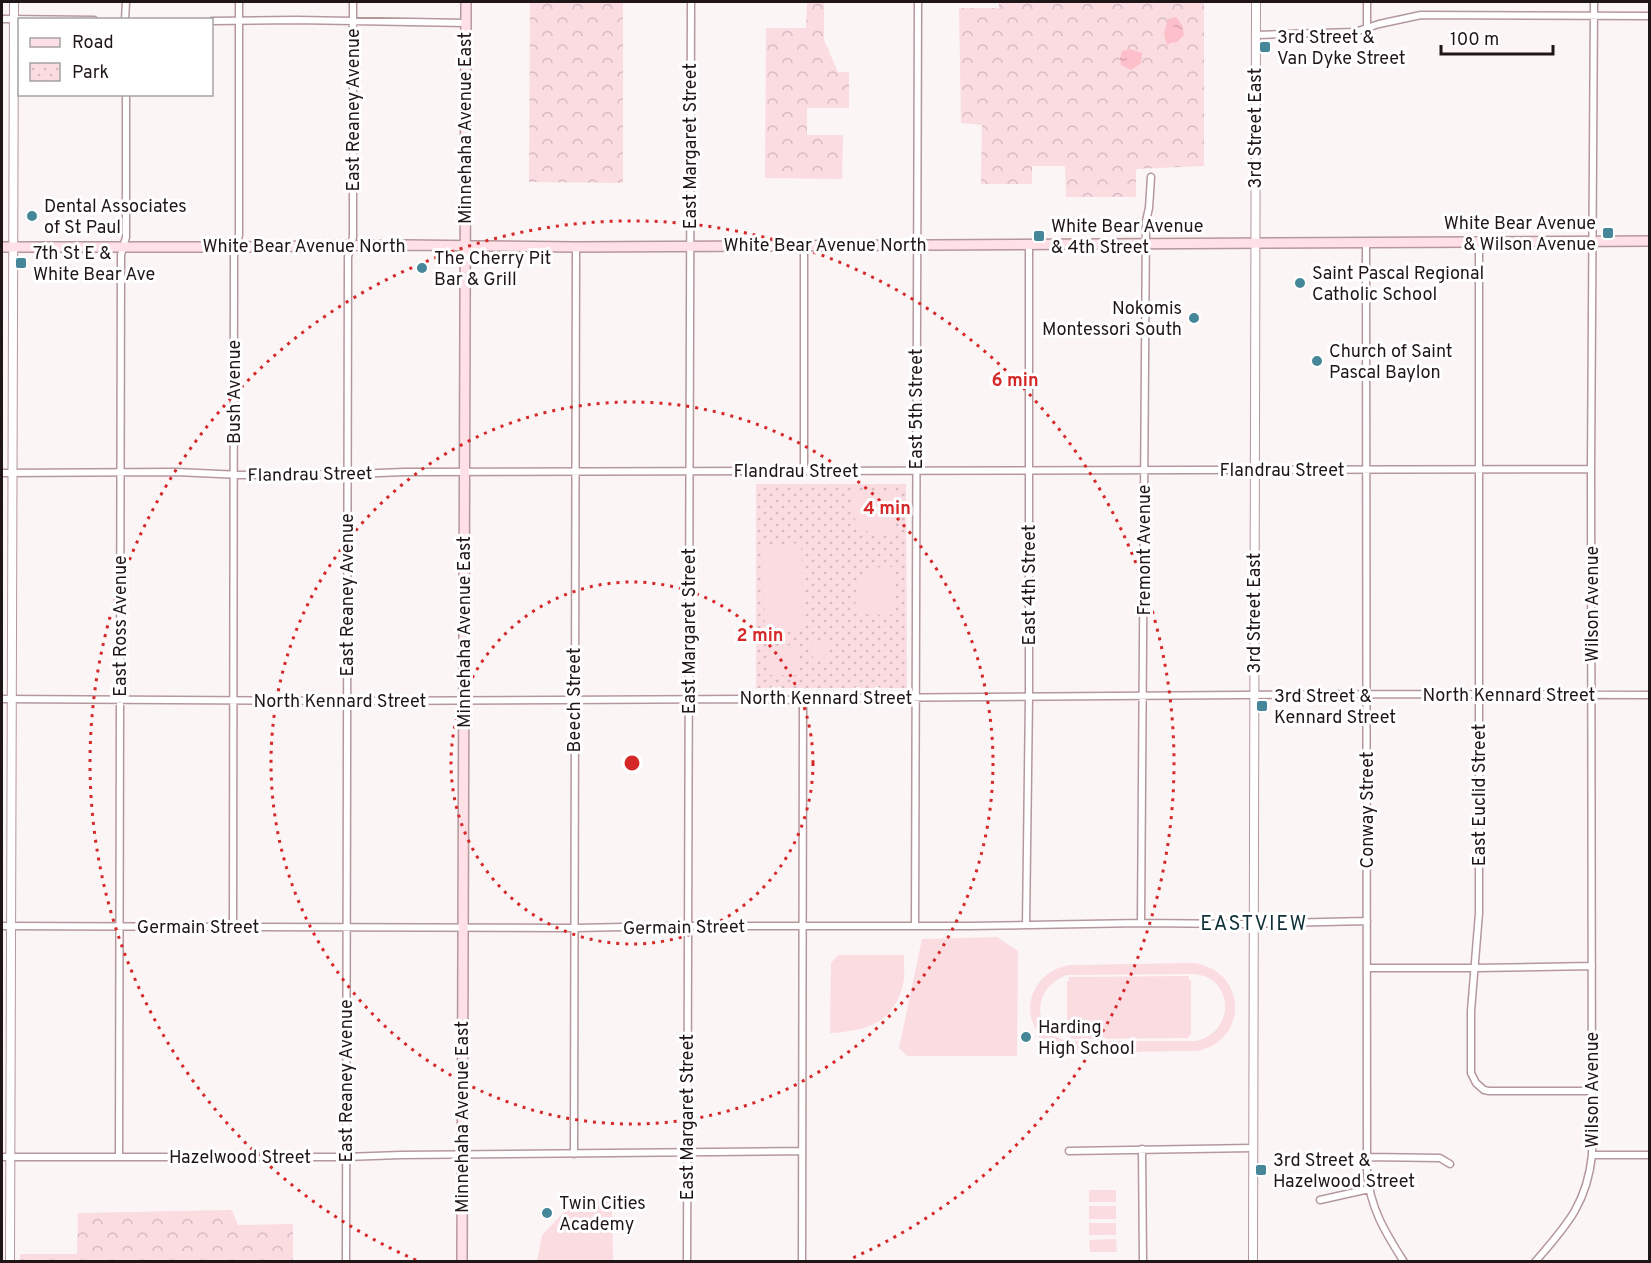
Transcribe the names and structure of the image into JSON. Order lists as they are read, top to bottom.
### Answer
{
  "streets": {
    "main road": ["Minnehaha Avenue East", "White Bear Avenue North"],
    "street": [
      "East Reaney Avenue",
      "3rd Street East",
      "East Margaret Street",
      "Bush Avenue",
      "East 5th Street",
      "Flandrau Street",
      "Fremont Avenue",
      "East 4th Street",
      "Wilson Avenue",
      "East Ross Avenue",
      "North Kennard Street",
      "Beech Street",
      "East Euclid Street",
      "Conway Street",
      "Germain Street",
      "Hazelwood Street"
    ]
  },
  "crossings": [
    ["East Reaney Avenue", "White Bear Avenue North"],
    ["East Reaney Avenue", "Flandrau Street"],
    ["East Reaney Avenue", "North Kennard Street"],
    ["East Reaney Avenue", "Germain Street"],
    ["East Reaney Avenue", "Hazelwood Street"],
    ["Minnehaha Avenue East", "White Bear Avenue North"],
    ["Minnehaha Avenue East", "Flandrau Street"],
    ["Minnehaha Avenue East", "North Kennard Street"],
    ["Minnehaha Avenue East", "Germain Street"],
    ["Minnehaha Avenue East", "Hazelwood Street"],
    ["3rd Street East", "White Bear Avenue North"],
    ["3rd Street East", "Flandrau Street"],
    ["3rd Street East", "North Kennard Street"],
    ["3rd Street East", "Germain Street"],
    ["East Margaret Street", "White Bear Avenue North"],
    ["East Margaret Street", "Flandrau Street"],
    ["East Margaret Street", "North Kennard Street"],
    ["East Margaret Street", "Germain Street"],
    ["East Margaret Street", "Hazelwood Street"],
    ["White Bear Avenue North", "Bush Avenue"],
    ["White Bear Avenue North", "East 5th Street"],
    ["White Bear Avenue North", "Fremont Avenue"],
    ["White Bear Avenue North", "East 4th Street"],
    ["White Bear Avenue North", "Wilson Avenue"],
    ["White Bear Avenue North", "East Ross Avenue"],
    ["White Bear Avenue North", "Beech Street"],
    ["White Bear Avenue North", "East Euclid Street"],
    ["White Bear Avenue North", "Conway Street"],
    ["Bush Avenue", "Flandrau Street"],
    ["Bush Avenue", "North Kennard Street"],
    ["Bush Avenue", "Germain Street"],
    ["East 5th Street", "Flandrau Street"],
    ["East 5th Street", "North Kennard Street"],
    ["East 5th Street", "Germain Street"],
    ["Flandrau Street", "Fremont Avenue"],
    ["Flandrau Street", "East 4th Street"],
    ["Flandrau Street", "Wilson Avenue"],
    ["Flandrau Street", "East Ross Avenue"],
    ["Flandrau Street", "Beech Street"],
    ["Flandrau Street", "East Euclid Street"],
    ["Flandrau Street", "Conway Street"],
    ["Fremont Avenue", "North Kennard Street"],
    ["Fremont Avenue", "Germain Street"],
    ["East 4th Street", "North Kennard Street"],
    ["East 4th Street", "Germain Street"],
    ["Wilson Avenue", "North Kennard Street"],
    ["Wilson Avenue", "East Euclid Street"],
    ["East Ross Avenue", "North Kennard Street"],
    ["East Ross Avenue", "Germain Street"],
    ["East Ross Avenue", "Hazelwood Street"],
    ["North Kennard Street", "Beech Street"],
    ["North Kennard Street", "East Euclid Street"],
    ["North Kennard Street", "Conway Street"],
    ["Beech Street", "Germain Street"],
    ["Beech Street", "Hazelwood Street"],
    ["Conway Street", "Germain Street"]
  ],
  "districts": ["EASTVIEW"],
  "places": {
    "transit": [
      "3rd Street & Van Dyke Street",
      "White Bear Avenue & Wilson Avenue",
      "White Bear Avenue & 4th Street",
      "7th St E & White Bear Ave",
      "3rd Street & Kennard Street",
      "3rd Street & Hazelwood Street"
    ],
    "other": [
      "Dental Associates of St Paul",
      "The Cherry Pit Bar & Grill",
      "Saint Pascal Regional Catholic School",
      "Nokomis Montessori South",
      "Church of Saint Pascal Baylon",
      "Harding High School",
      "Twin Cities Academy"
    ]
  },
  "legend": ["Road", "Park"],
  "scale_bar": "100 m",
  "rings": ["6 min", "4 min", "2 min"]
}
